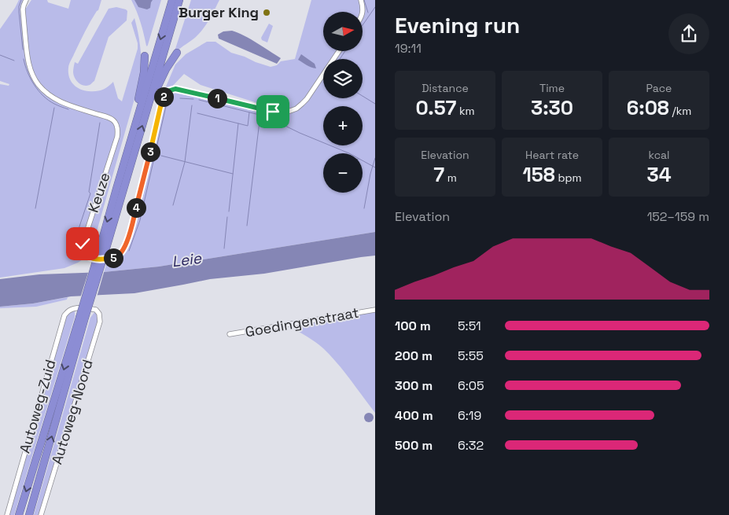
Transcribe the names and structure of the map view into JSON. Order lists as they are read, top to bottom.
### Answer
{
  "streets": {
    "street": [
      "Keuze",
      "Goedingenstraat",
      "Autoweg-Zuid",
      "Autoweg-Noord"
    ]
  },
  "crossings": [
    ["Autoweg-Zuid", "Autoweg-Noord"]
  ],
  "water": ["Leie"],
  "places": ["Burger King"],
  "north": "right",
  "page": {
    "heading": ["Evening run", "19:11"],
    "map_buttons": ["+", "−"],
    "stats": [
      ["Distance", "0.57 km"],
      ["Time", "3:30"],
      ["Pace", "6:08 /km"],
      ["Elevation", "7 m"],
      ["Heart rate", "158 bpm"],
      ["kcal", "34"]
    ],
    "pins": [
      "2",
      "1",
      "3",
      "4",
      "5"
    ],
    "chart": ["Elevation", "152–159 m"],
    "list": [
      {
        "name": "100 m",
        "note": "5:51"
      },
      {
        "name": "200 m",
        "note": "5:55"
      },
      {
        "name": "300 m",
        "note": "6:05"
      },
      {
        "name": "400 m",
        "note": "6:19"
      },
      {
        "name": "500 m",
        "note": "6:32"
      }
    ]
  }
}
